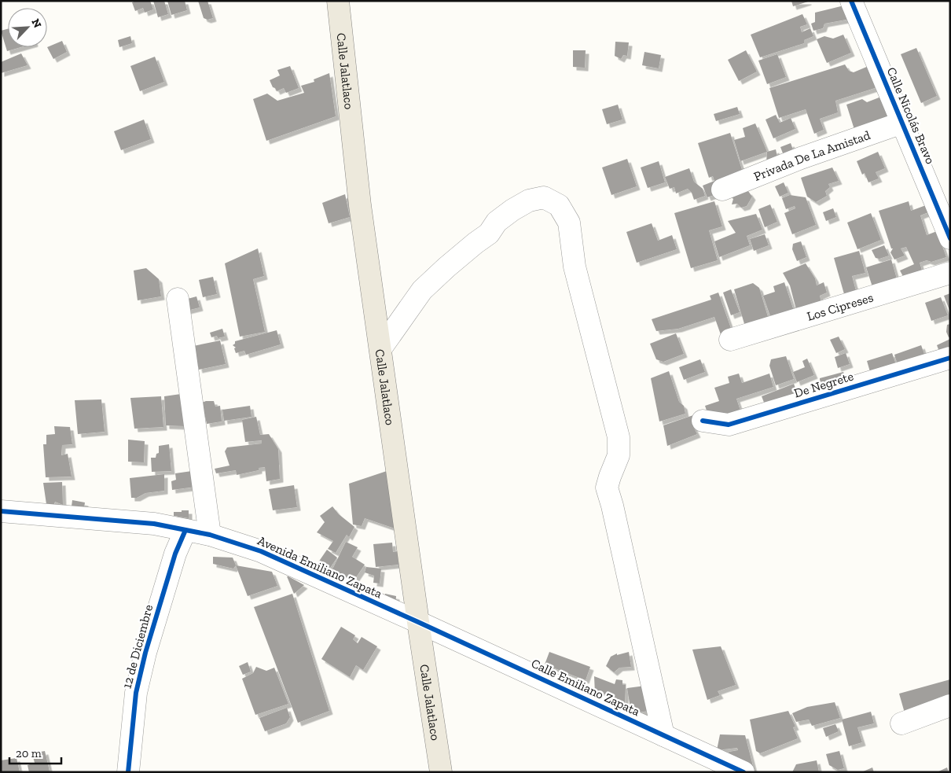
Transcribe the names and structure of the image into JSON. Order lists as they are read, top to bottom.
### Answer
{
  "streets": {
    "main road": ["Calle Jalatlaco"],
    "street": [
      "Calle Nicolás Bravo",
      "Privada De La Amistad",
      "Los Cipreses",
      "De Negrete",
      "Avenida Emiliano Zapata",
      "12 de Diciembre",
      "Calle Emiliano Zapata"
    ]
  },
  "crossings": [
    ["Calle Jalatlaco", "Avenida Emiliano Zapata"],
    ["Calle Jalatlaco", "Calle Emiliano Zapata"],
    ["Calle Nicolás Bravo", "Privada De La Amistad"],
    ["Avenida Emiliano Zapata", "12 de Diciembre"],
    ["Avenida Emiliano Zapata", "Calle Emiliano Zapata"]
  ],
  "scale_bar": "20 m",
  "north": "top right"
}
